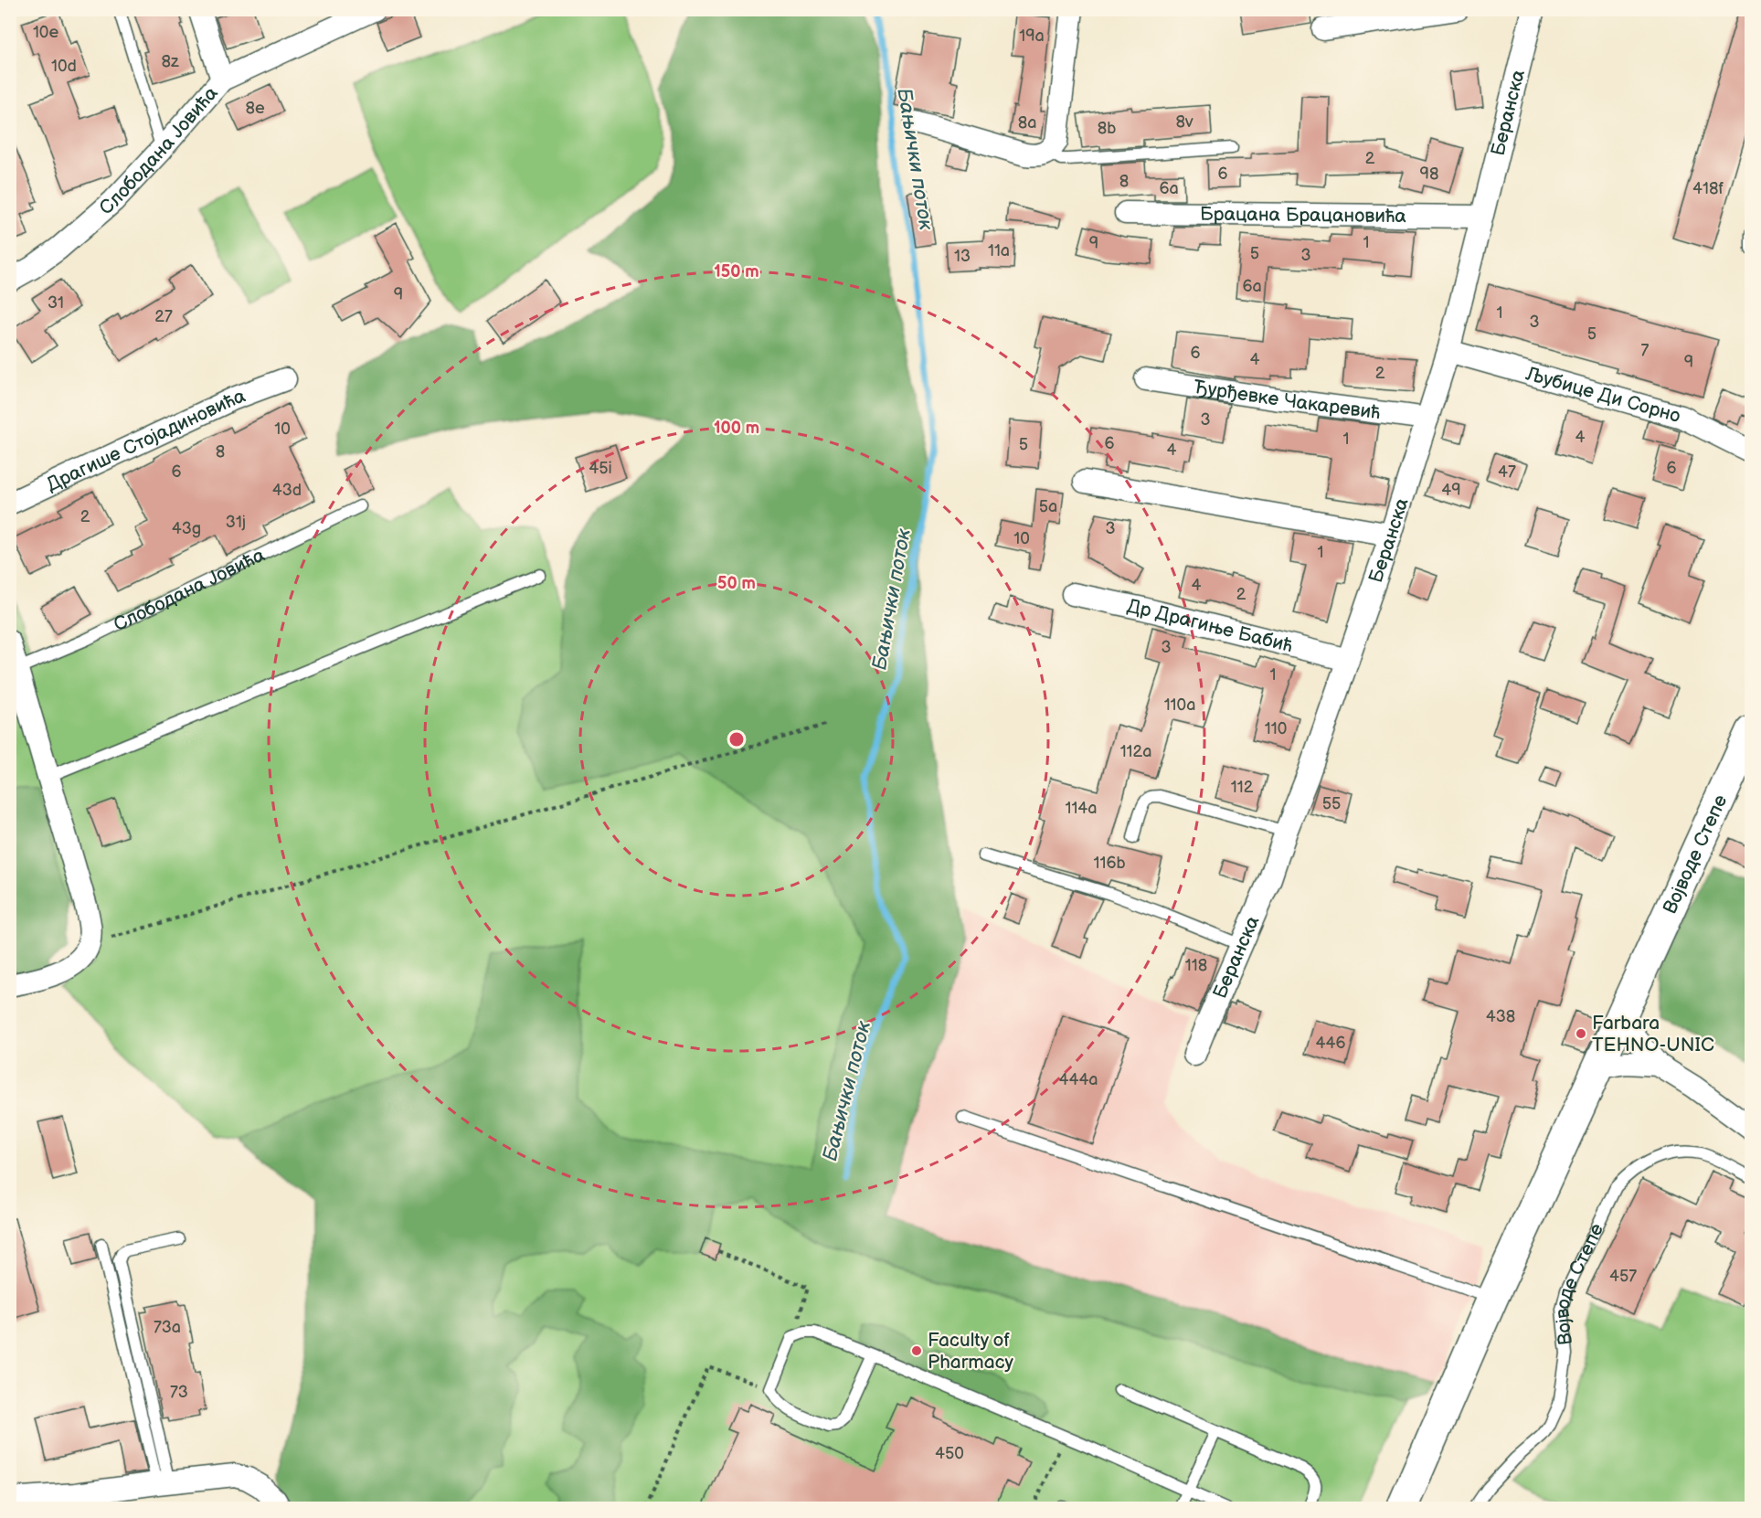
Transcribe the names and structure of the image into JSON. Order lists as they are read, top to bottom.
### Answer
{
  "streets": {
    "street": [
      "Беранска",
      "Слободана Јовића",
      "Брацана Брацановића",
      "Љубице Ди Сорно",
      "Ђурђевке Чакаревић",
      "Драгише Стојадиновића",
      "Др Драгиње Бабић",
      "Војводе Степе"
    ]
  },
  "crossings": [
    ["Беранска", "Брацана Брацановића"],
    ["Беранска", "Љубице Ди Сорно"],
    ["Беранска", "Ђурђевке Чакаревић"],
    ["Беранска", "Др Драгиње Бабић"]
  ],
  "water": ["Бањички поток"],
  "places": ["Farbara TEHNO-UNIC", "Faculty of Pharmacy"],
  "house_numbers": [
    "10e",
    "19a",
    "8z",
    "10d",
    "8e",
    "8v",
    "8a",
    "8b",
    "2",
    "6",
    "98",
    "8",
    "6a",
    "418f",
    "1",
    "9",
    "11a",
    "5",
    "3",
    "13",
    "6a",
    "9",
    "31",
    "1",
    "27",
    "3",
    "5",
    "7",
    "6",
    "4",
    "9",
    "2",
    "3",
    "10",
    "4",
    "1",
    "6",
    "5",
    "4",
    "8",
    "45i",
    "6",
    "6",
    "47",
    "43d",
    "49",
    "5a",
    "2",
    "31j",
    "43g",
    "3",
    "10",
    "1",
    "4",
    "2",
    "3",
    "1",
    "110a",
    "110",
    "112a",
    "112",
    "55",
    "114a",
    "116b",
    "118",
    "438",
    "446",
    "444a",
    "457",
    "73a",
    "73",
    "450"
  ],
  "rings": ["150 m", "100 m", "50 m"]
}
